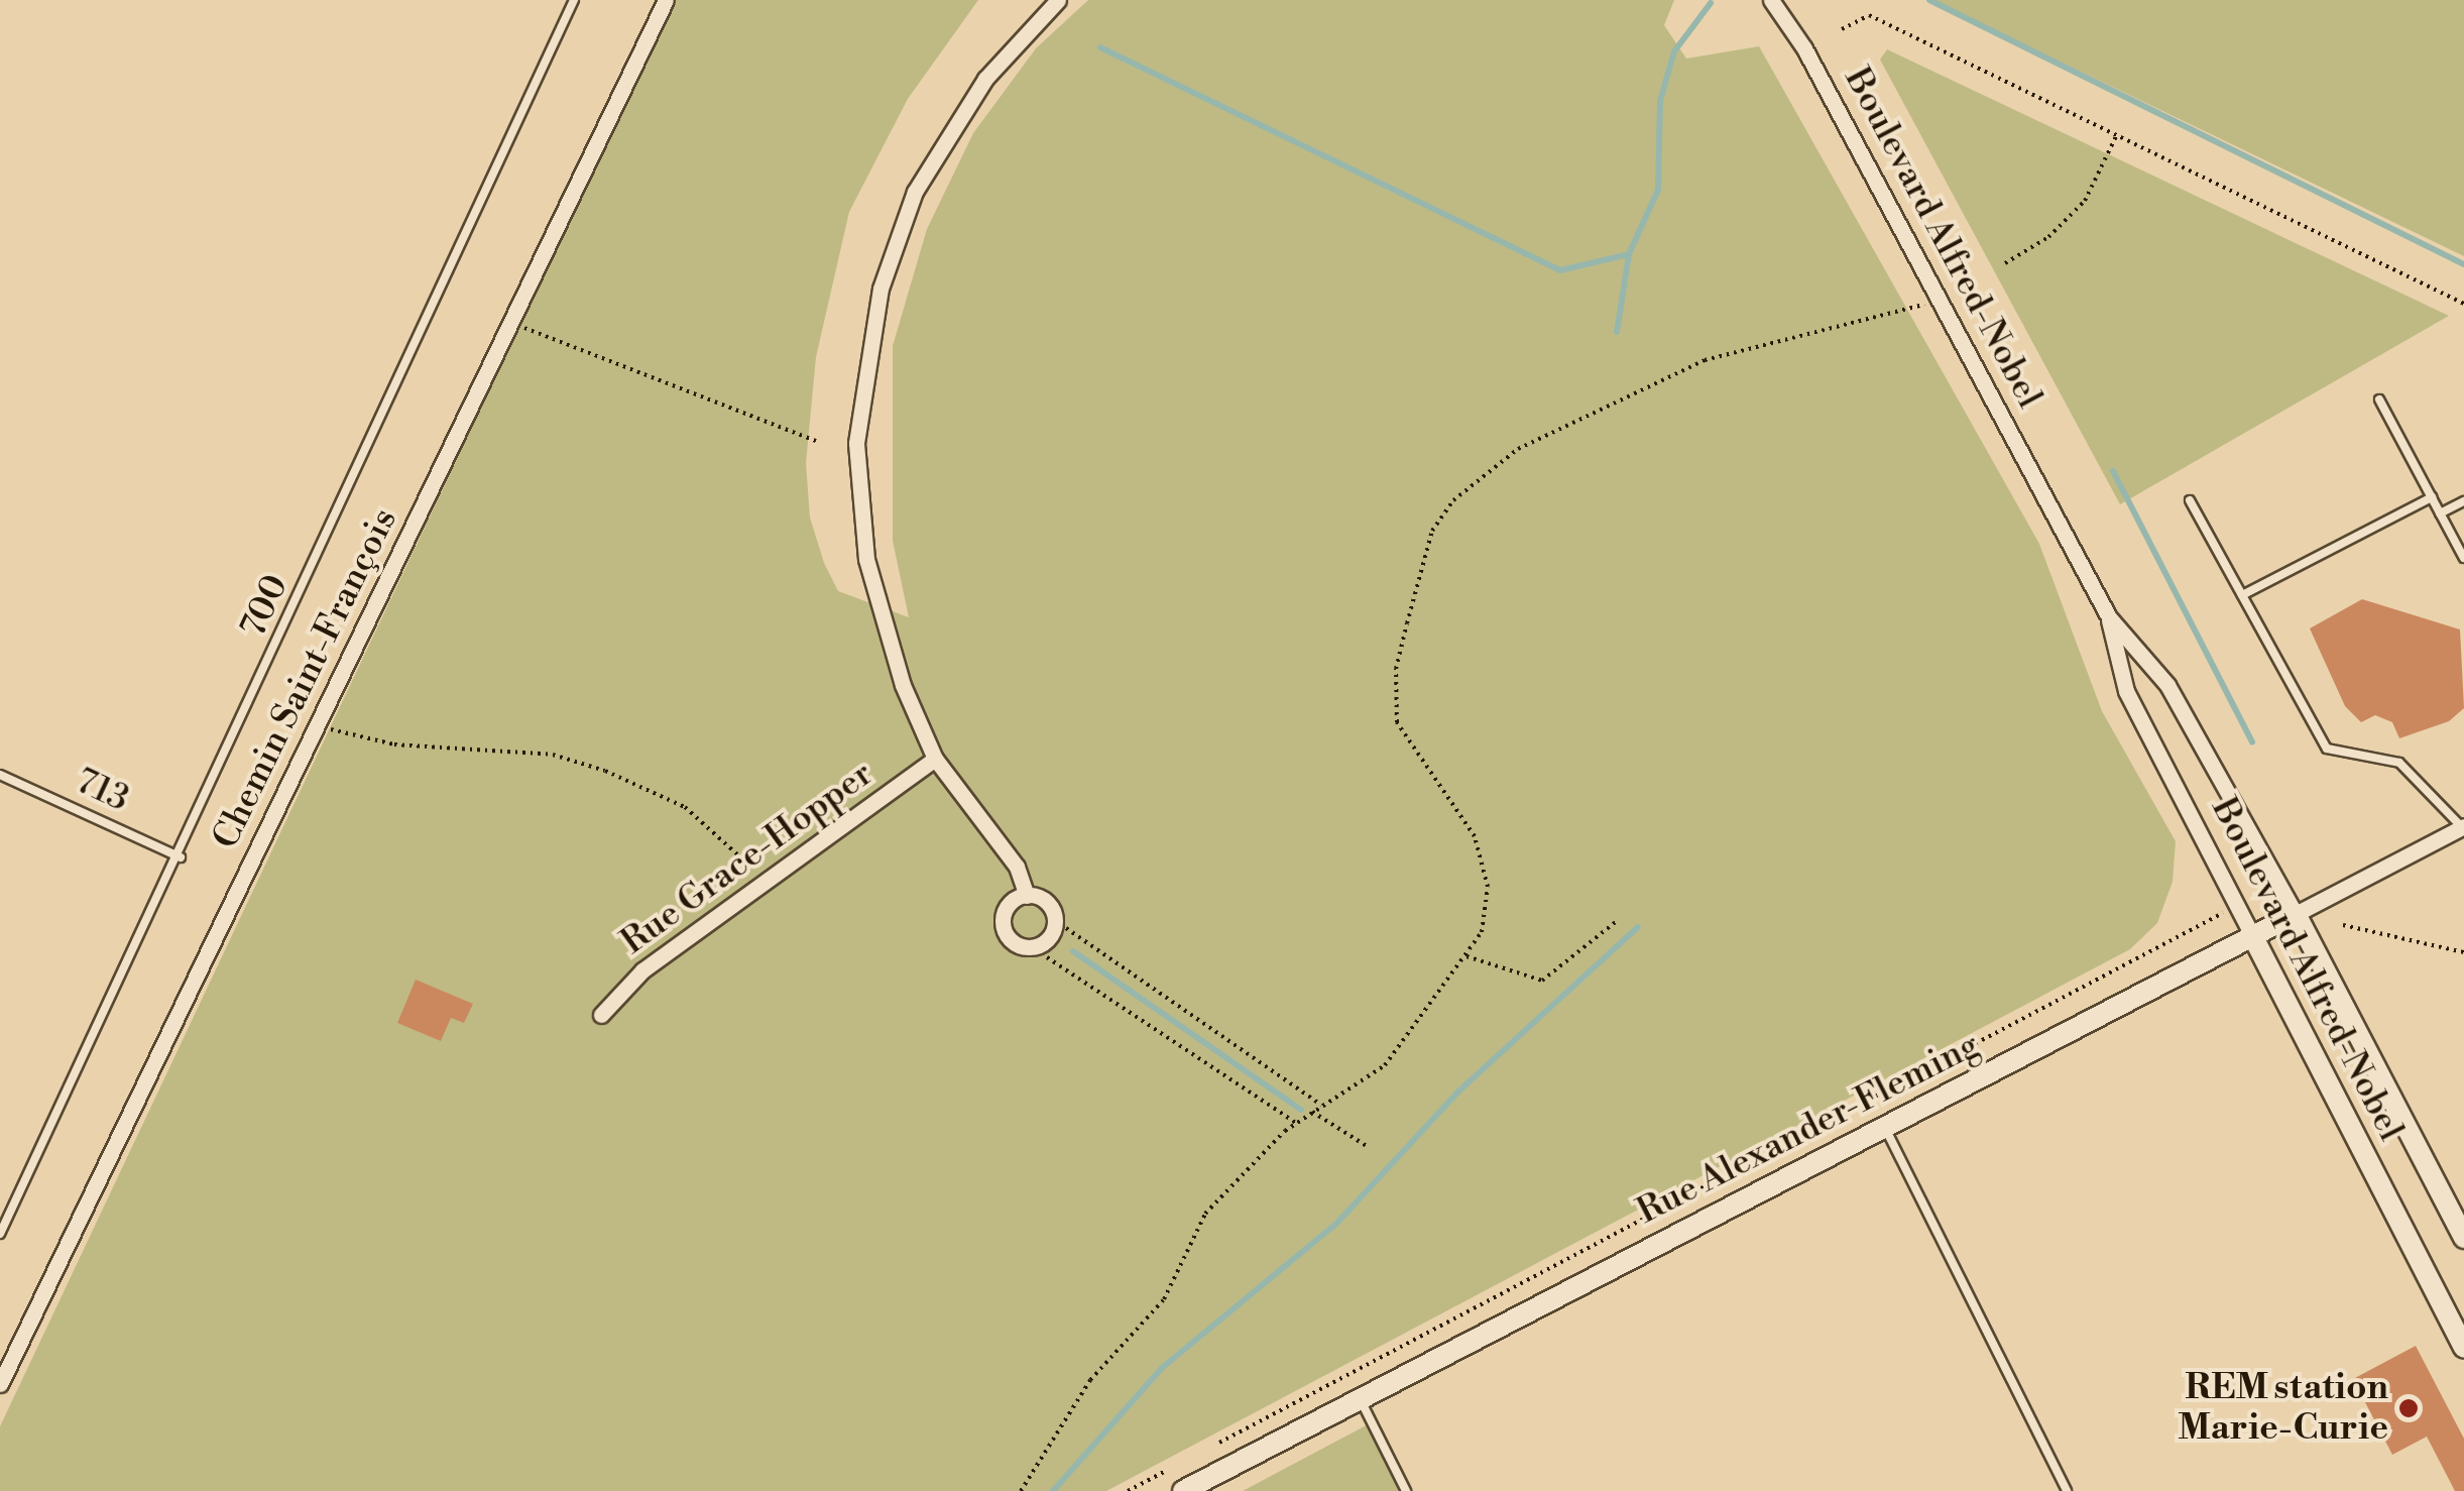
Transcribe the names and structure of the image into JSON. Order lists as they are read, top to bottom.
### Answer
{
  "streets": {
    "street": [
      "Boulevard Alfred-Nobel",
      "Chemin Saint-François",
      "Rue Grace-Hopper",
      "Rue Alexander-Fleming"
    ],
    "lane": ["700", "713"]
  },
  "crossings": [
    ["Boulevard Alfred-Nobel", "Rue Alexander-Fleming"],
    ["700", "713"]
  ],
  "places": ["REM station Marie-Curie"]
}
